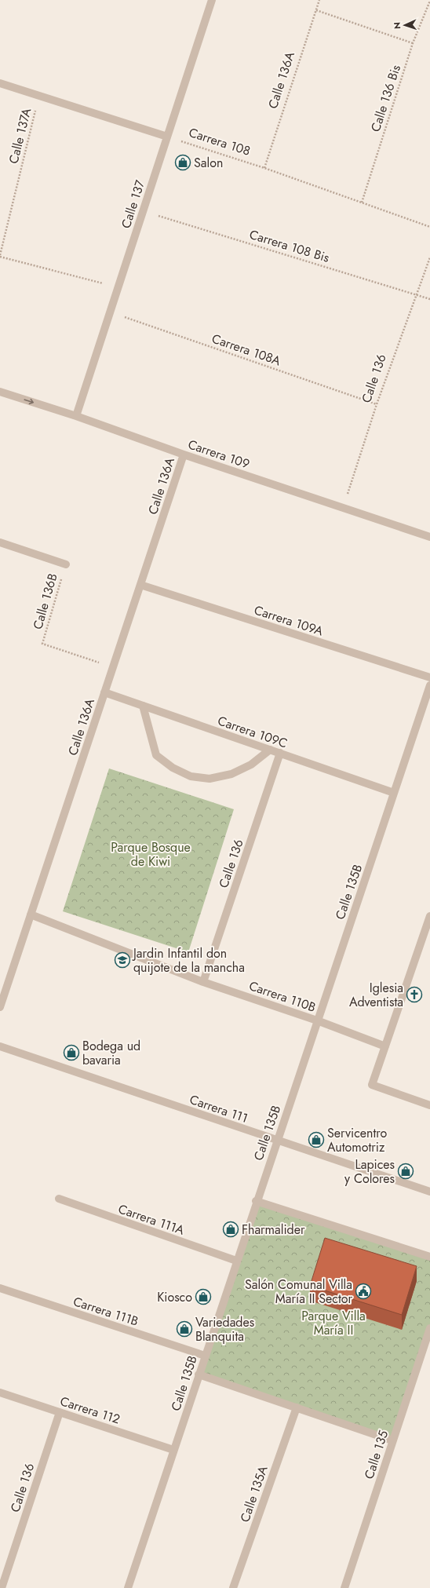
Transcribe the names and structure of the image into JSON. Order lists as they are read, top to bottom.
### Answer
{
  "streets": {
    "street": [
      "Calle 136A",
      "Calle 137",
      "Calle 136",
      "Carrera 109",
      "Carrera 109A",
      "Carrera 109C",
      "Calle 135B",
      "Carrera 110B",
      "Carrera 111",
      "Carrera 111A",
      "Carrera 111B",
      "Carrera 112",
      "Calle 135",
      "Calle 135A"
    ],
    "path": [
      "Calle 136 Bis",
      "Calle 137A",
      "Carrera 108",
      "Carrera 108 Bis",
      "Carrera 108A",
      "Calle 136B"
    ]
  },
  "crossings": [
    ["Calle 136A", "Carrera 108"],
    ["Calle 136A", "Carrera 109"],
    ["Calle 136A", "Calle 136B"],
    ["Calle 136A", "Carrera 109A"],
    ["Calle 136A", "Carrera 109C"],
    ["Calle 136A", "Carrera 110B"],
    ["Calle 136 Bis", "Carrera 108"],
    ["Carrera 108", "Calle 137"],
    ["Calle 137", "Carrera 108 Bis"],
    ["Calle 137", "Carrera 108A"],
    ["Calle 137", "Carrera 109"],
    ["Carrera 108 Bis", "Calle 136"],
    ["Carrera 108A", "Calle 136"],
    ["Calle 136", "Carrera 109"],
    ["Calle 136", "Carrera 109C"],
    ["Calle 136", "Carrera 110B"],
    ["Calle 136", "Carrera 112"],
    ["Carrera 109C", "Calle 135B"],
    ["Calle 135B", "Carrera 110B"],
    ["Calle 135B", "Carrera 111"],
    ["Calle 135B", "Carrera 111A"],
    ["Calle 135B", "Carrera 111B"],
    ["Calle 135B", "Carrera 112"]
  ],
  "parks": ["Parque Bosque de Kiwi", "Parque Villa María II"],
  "places": {
    "shop": [
      "Salon",
      "Bodega ud bavaria",
      "Servicentro Automotriz",
      "Lapices y Colores",
      "Fharmalider",
      "Kiosco",
      "Variedades Blanquita"
    ],
    "school or university": ["Jardin Infantil don quijote de la mancha"],
    "church": ["Iglesia Adventista"],
    "public building": ["Salón Comunal Villa María II Sector"]
  },
  "north": "left"
}
